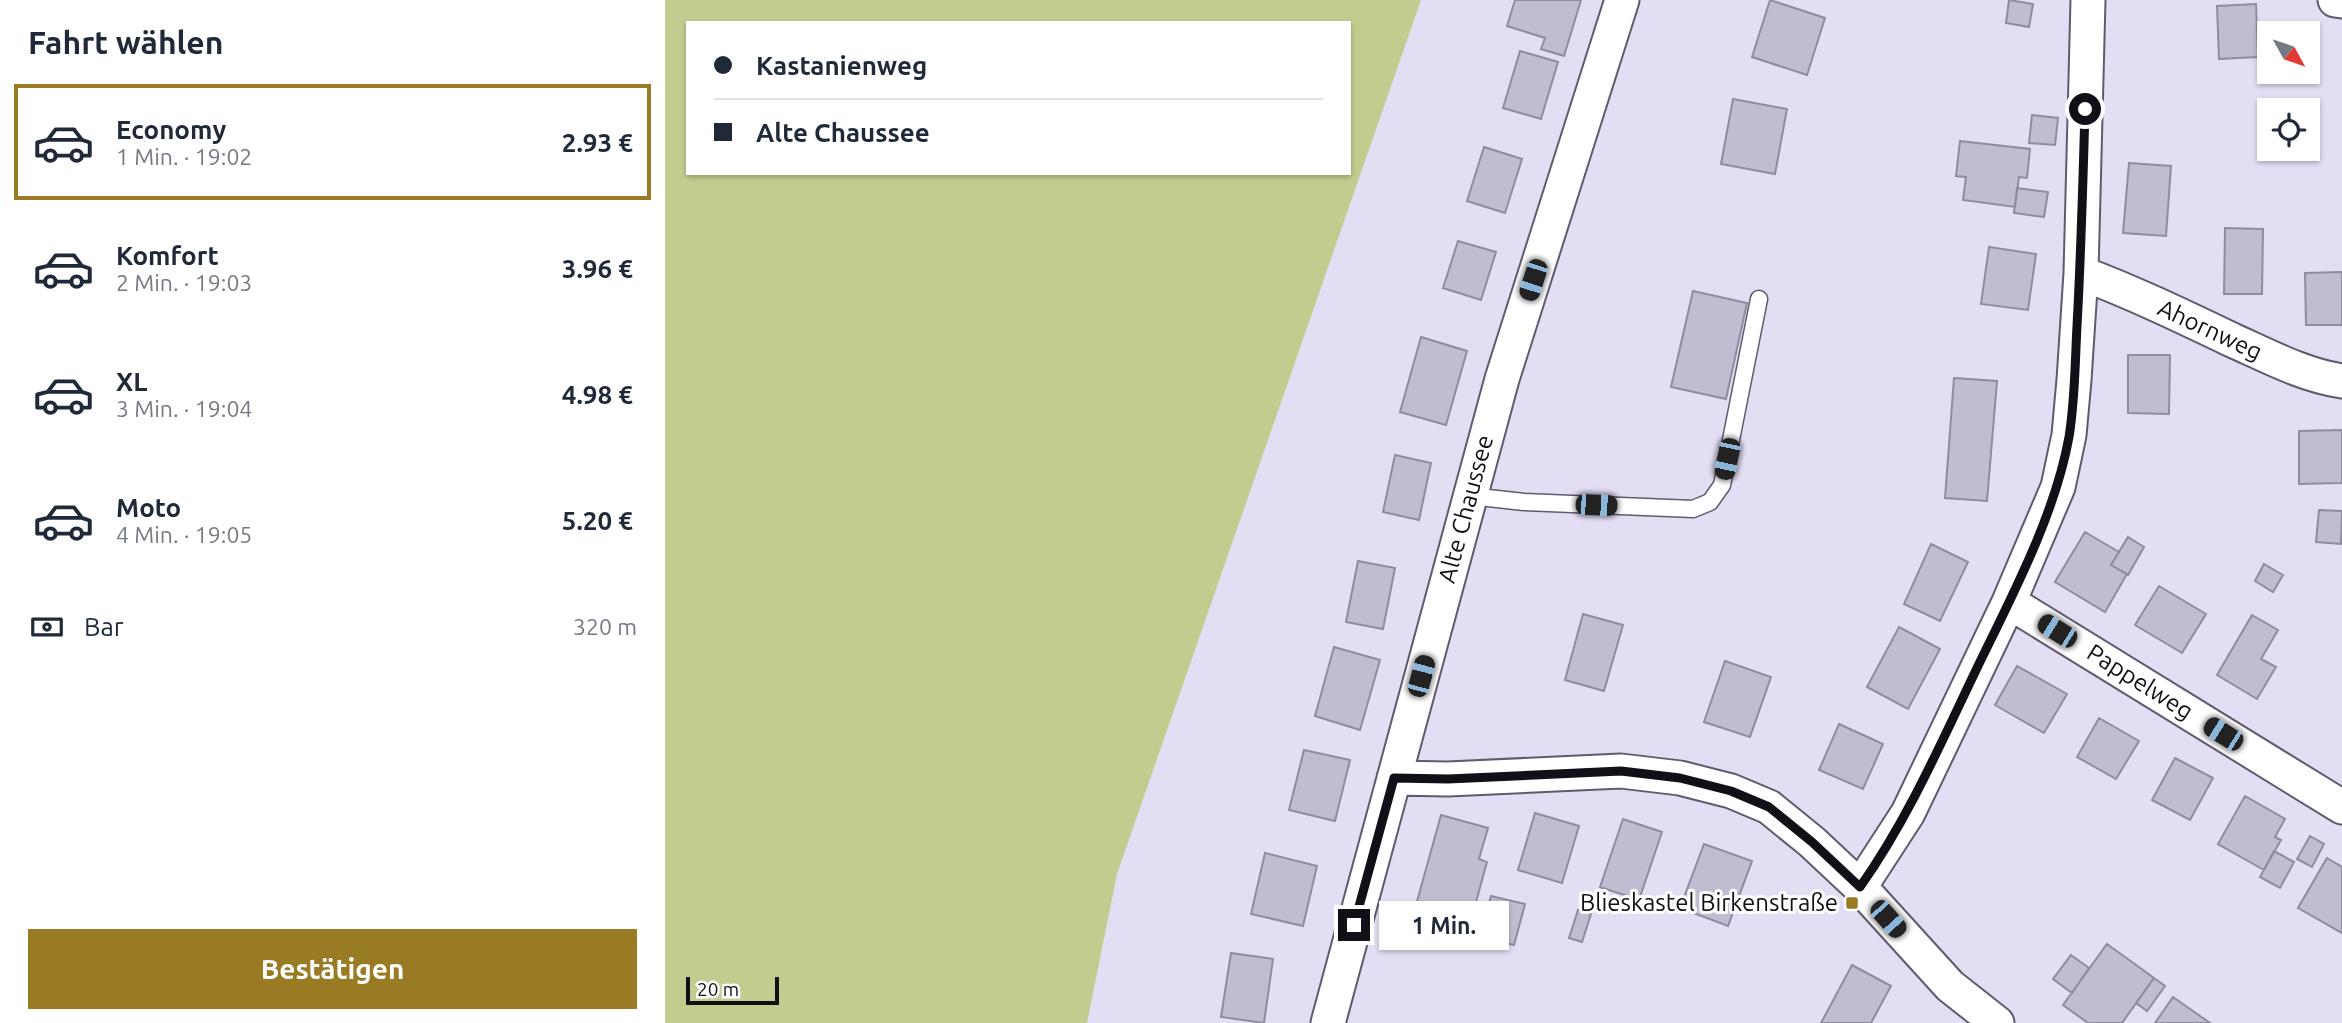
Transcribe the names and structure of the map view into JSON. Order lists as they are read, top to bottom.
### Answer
{
  "streets": {
    "street": ["Ahornweg", "Alte Chaussee", "Pappelweg"]
  },
  "places": {
    "transit": ["Blieskastel Birkenstraße"]
  },
  "scale_bar": "20 m",
  "north": "bottom right",
  "page": {
    "heading": "Fahrt wählen",
    "banner": ["Kastanienweg", "Alte Chaussee"],
    "list": [
      {
        "name": "Economy",
        "note": "1 Min. · 19:02",
        "value": "2.93 €"
      },
      {
        "name": "Komfort",
        "note": "2 Min. · 19:03",
        "value": "3.96 €"
      },
      {
        "name": "XL",
        "note": "3 Min. · 19:04",
        "value": "4.98 €"
      },
      {
        "name": "Moto",
        "note": "4 Min. · 19:05",
        "value": "5.20 €"
      }
    ],
    "pay": ["Bar", "320 m"],
    "bubble": "1 Min.",
    "buttons": "Bestätigen",
    "scale": "20 m"
  }
}
